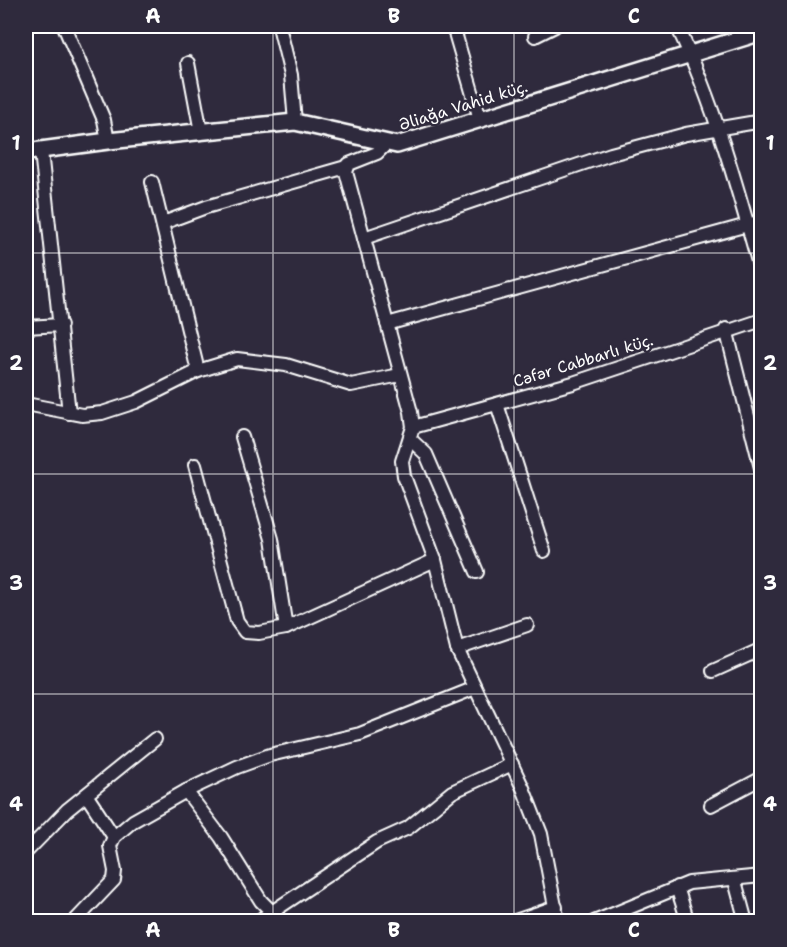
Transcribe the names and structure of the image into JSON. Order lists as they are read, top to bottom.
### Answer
{
  "streets": {
    "street": ["Əliağa Vahid küç.", "Cəfər Cabbarlı küç."]
  },
  "grid": {
    "columns": ["A", "B", "C"],
    "rows": [
      "1",
      "2",
      "3",
      "4"
    ]
  }
}
